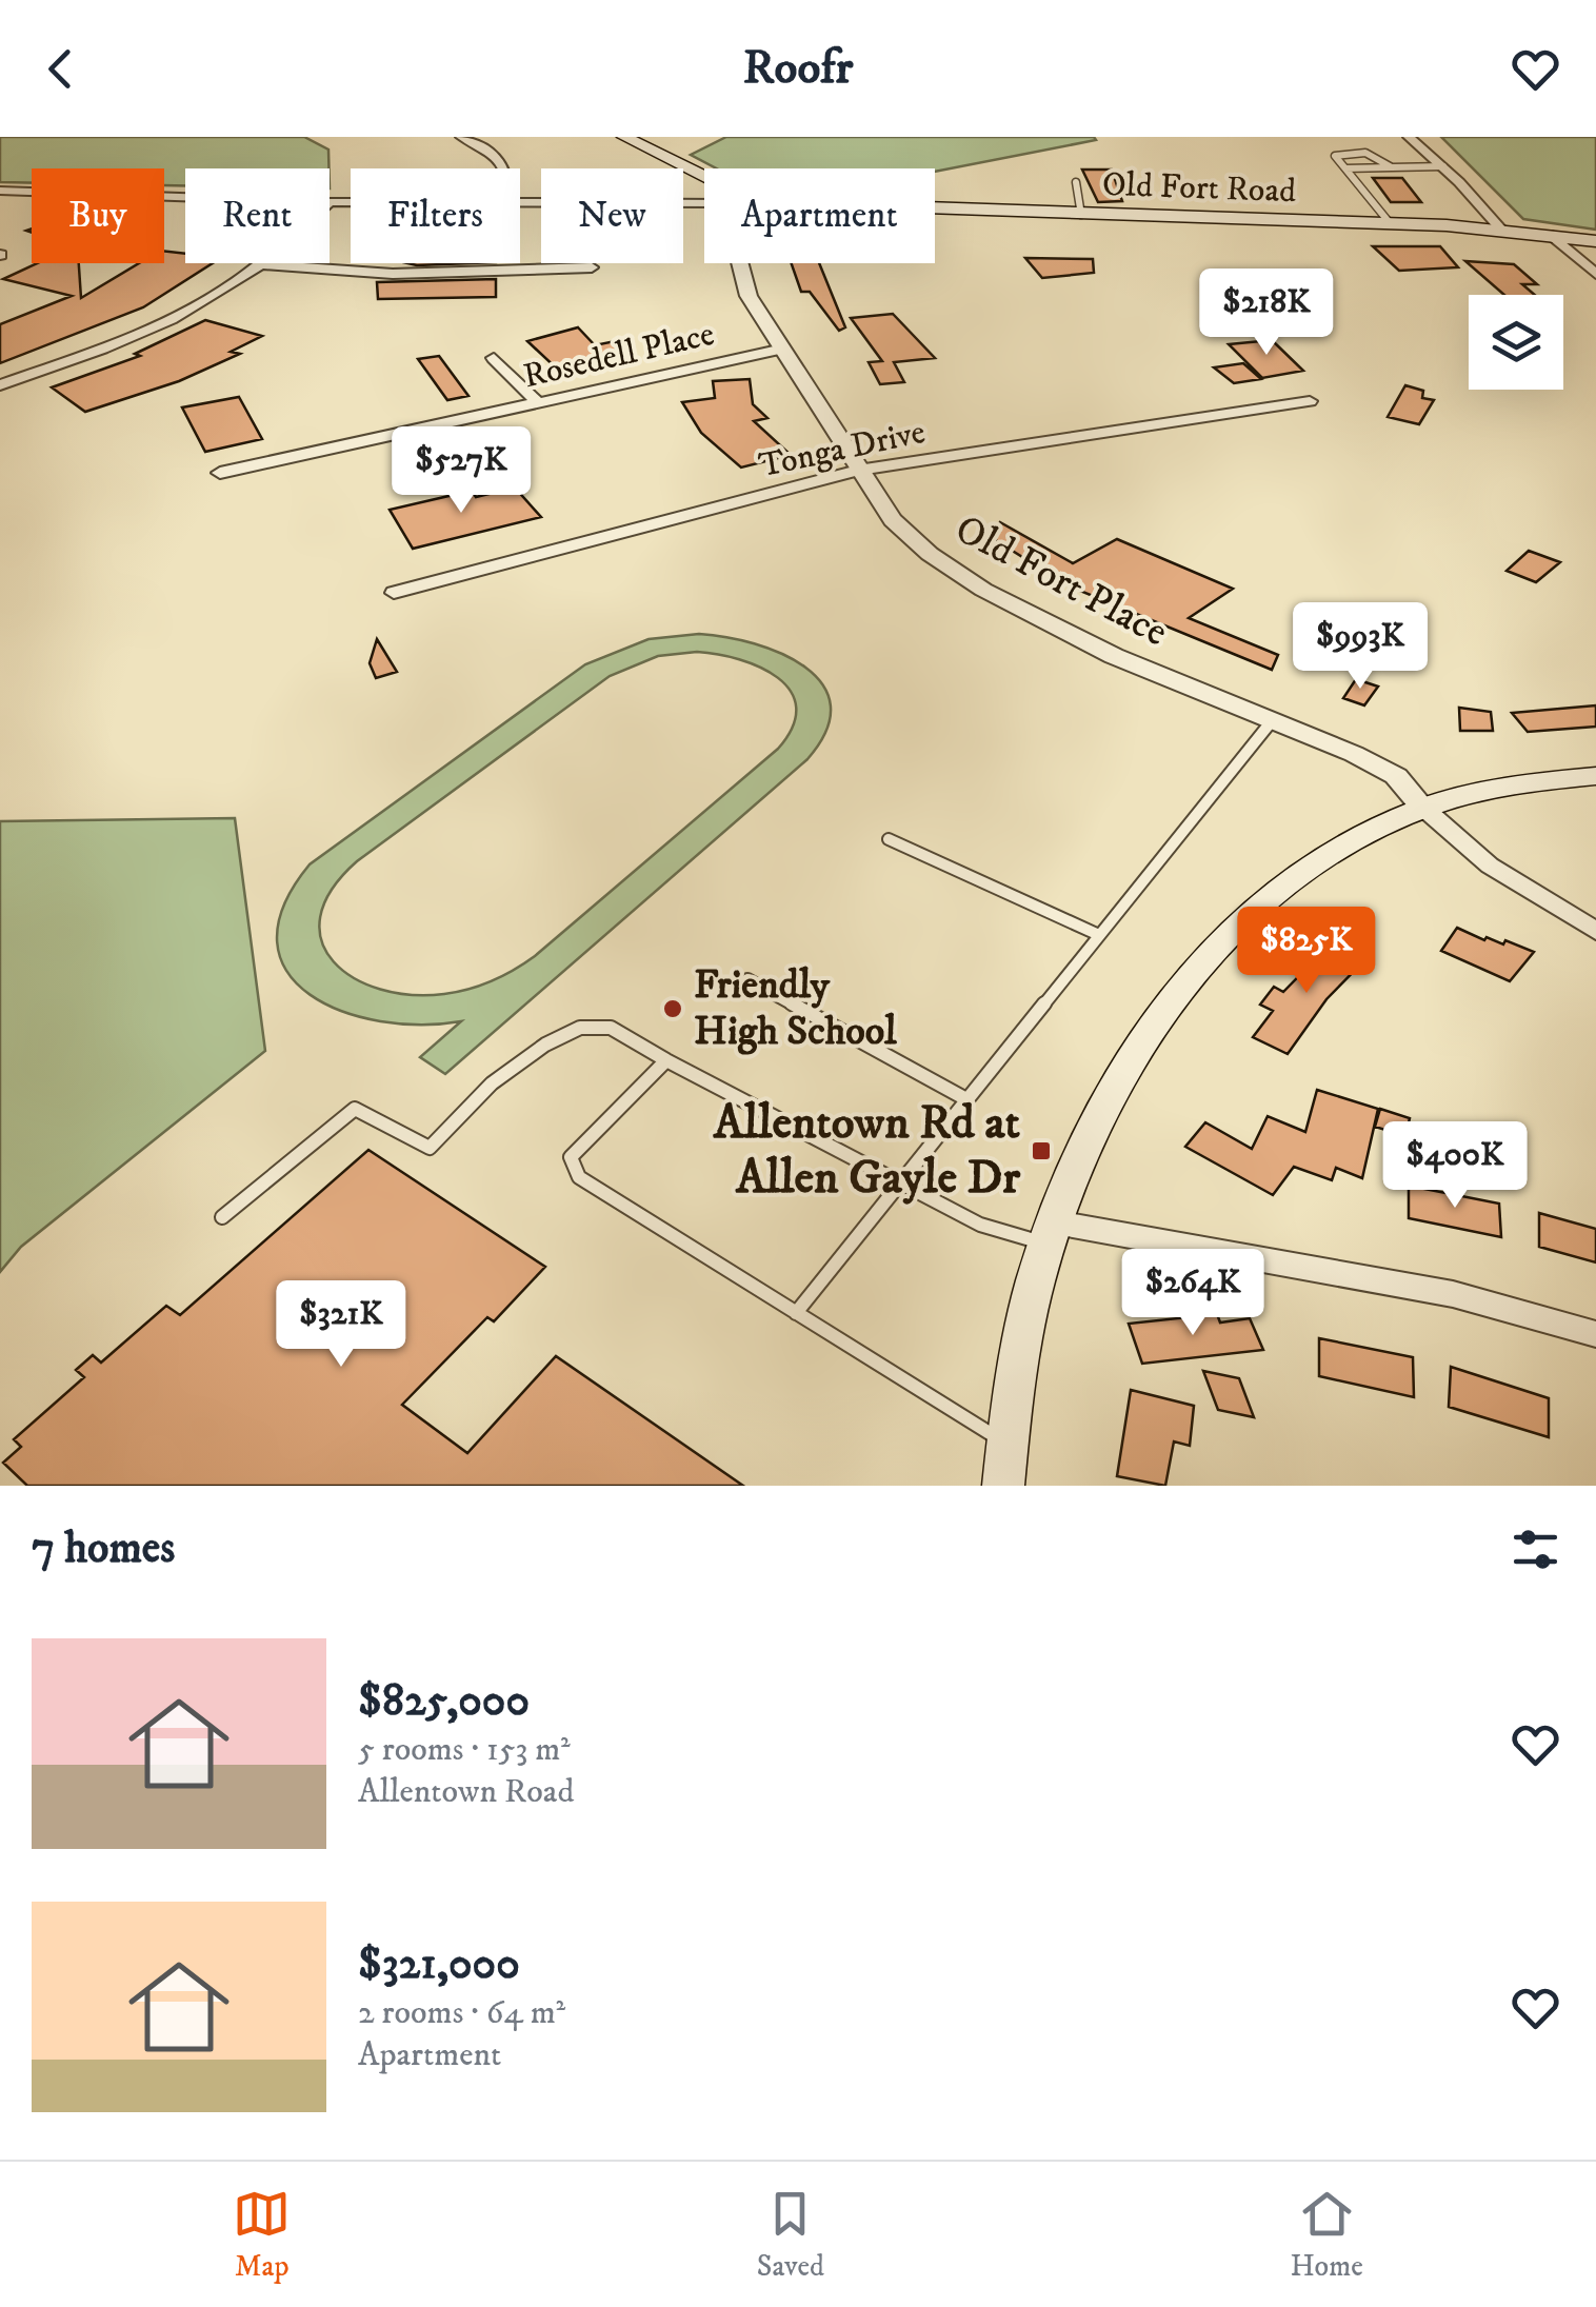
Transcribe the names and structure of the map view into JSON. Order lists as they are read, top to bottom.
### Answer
{
  "streets": {
    "main road": ["Old Fort Road"],
    "street": ["Rosedell Place", "Tonga Drive", "Old Fort Place"]
  },
  "crossings": [
    ["Rosedell Place", "Old Fort Place"],
    ["Tonga Drive", "Old Fort Place"]
  ],
  "places": {
    "other": ["Friendly High School"],
    "transit": ["Allentown Rd at Allen Gayle Dr"]
  },
  "page": {
    "header": "Roofr",
    "chip": [
      "Buy",
      "Rent",
      "Filters",
      "New",
      "Apartment"
    ],
    "price": [
      "$218K",
      "$527K",
      "$993K",
      "$825K",
      "$400K",
      "$264K",
      "$321K"
    ],
    "heading": "7 homes",
    "list": [
      {
        "name": "$825,000",
        "note": "5 rooms · 153 m² · Allentown Road"
      },
      {
        "name": "$321,000",
        "note": "2 rooms · 64 m² · Apartment"
      }
    ],
    "tabs": ["Map", "Saved", "Home"]
  }
}
